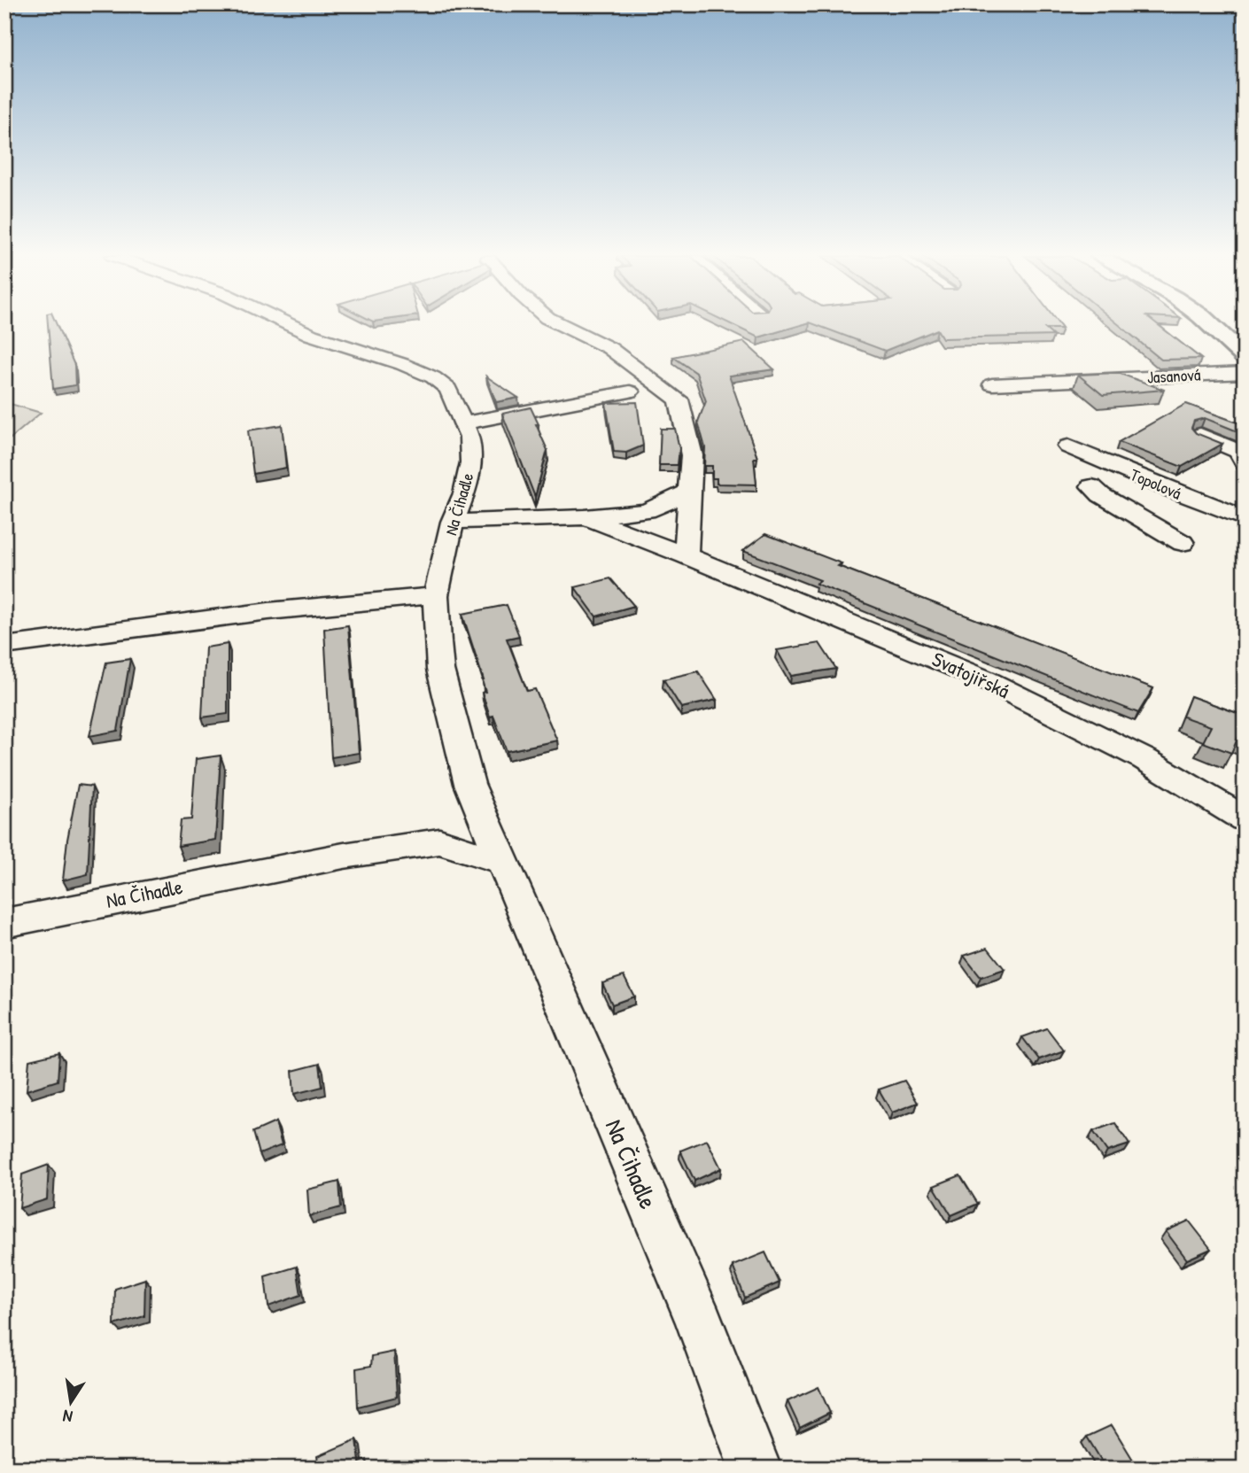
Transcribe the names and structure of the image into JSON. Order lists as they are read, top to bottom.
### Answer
{
  "streets": {
    "street": [
      "Jasanová",
      "Topolová",
      "Na Čihadle",
      "Svatojiřská"
    ]
  },
  "crossings": [
    ["Na Čihadle", "Svatojiřská"]
  ],
  "north": "bottom"
}
